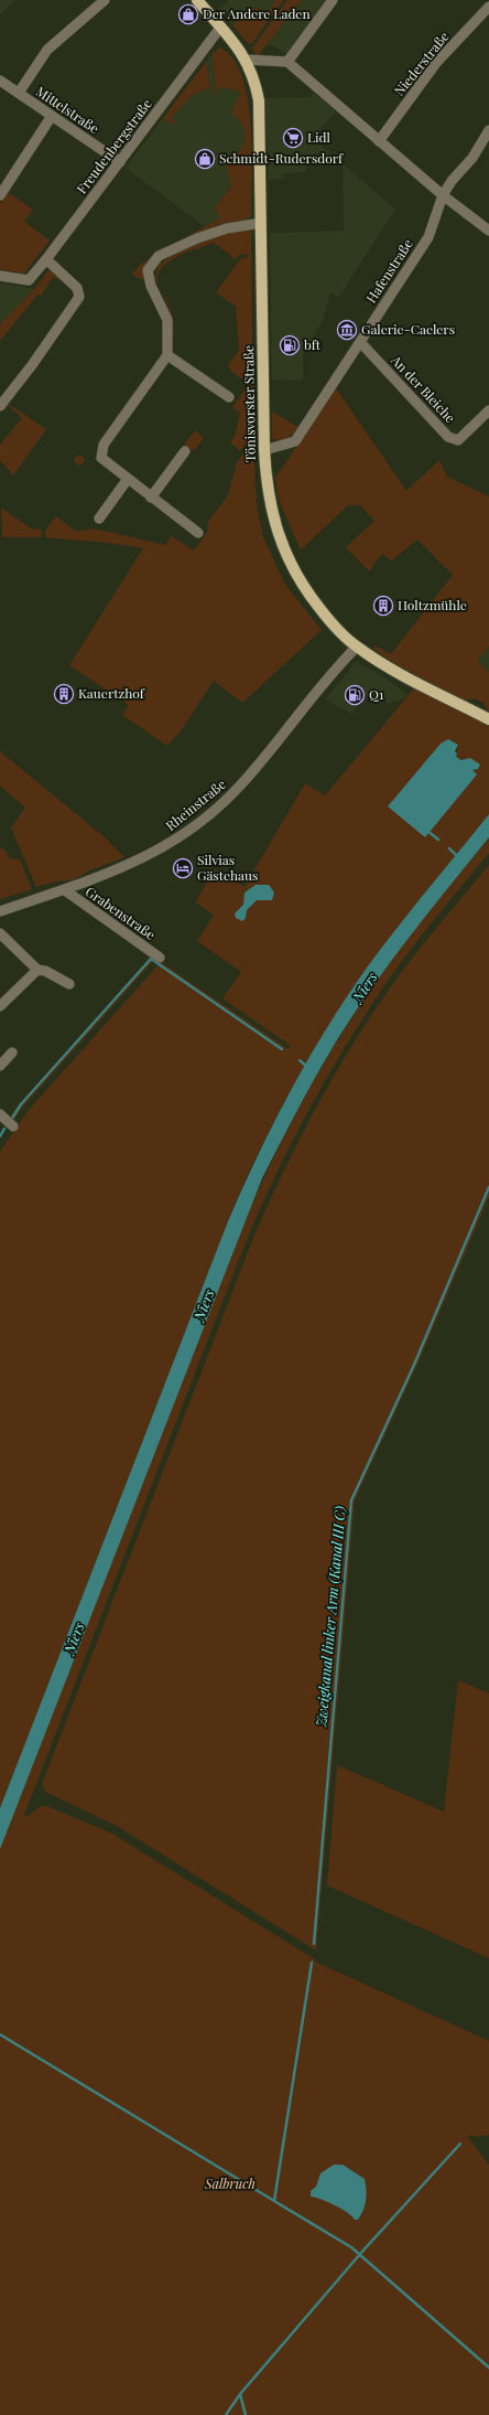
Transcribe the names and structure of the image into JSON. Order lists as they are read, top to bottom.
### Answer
{
  "streets": {
    "main road": ["Tönisvorster Straße"],
    "street": [
      "Niederstraße",
      "Mittelstraße",
      "Freudenbergstraße",
      "Hafenstraße",
      "An der Bleiche",
      "Rheinstraße",
      "Grabenstraße"
    ]
  },
  "crossings": [
    ["Mittelstraße", "Freudenbergstraße"],
    ["Freudenbergstraße", "Tönisvorster Straße"],
    ["Hafenstraße", "An der Bleiche"],
    ["Hafenstraße", "Tönisvorster Straße"],
    ["Tönisvorster Straße", "Rheinstraße"],
    ["Rheinstraße", "Grabenstraße"]
  ],
  "water": ["Niers", "Zweigkanal linker Arm (Kanal III C)"],
  "parks": ["Salbruch"],
  "places": {
    "shop": ["Der Andere Laden", "Schmidt-Rudersdorf"],
    "supermarket": ["Lidl"],
    "museum": ["Galerie-Caelers"],
    "fuel station": ["bft", "Q1"],
    "building": ["Holtzmühle", "Kauertzhof"],
    "hotel": ["Silvias Gästehaus"]
  }
}
